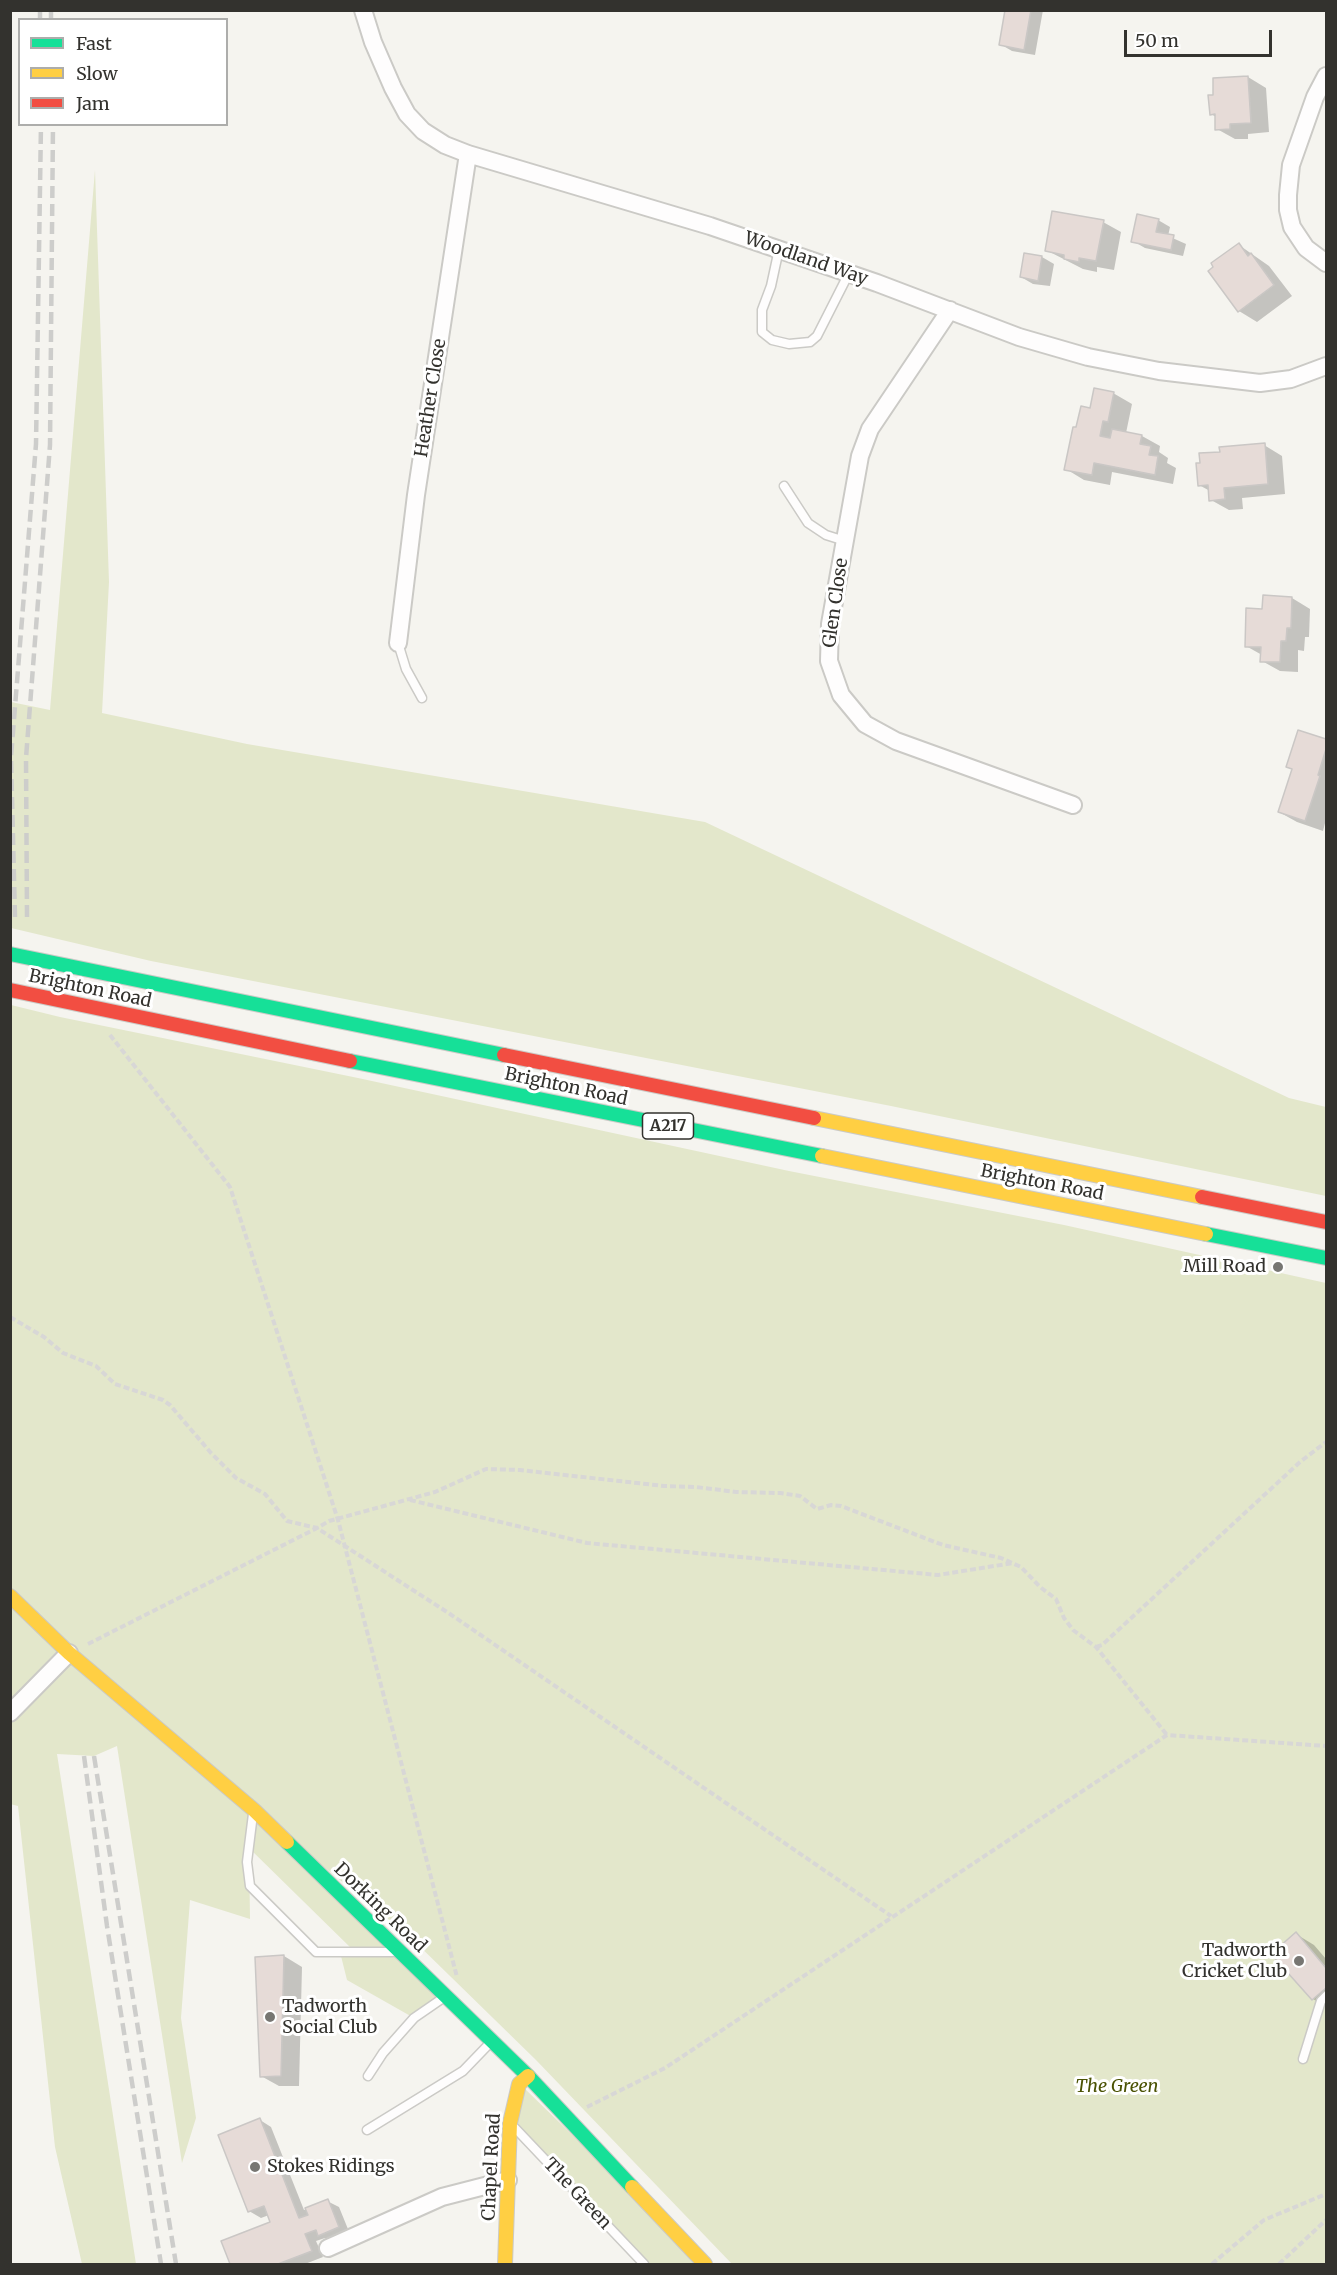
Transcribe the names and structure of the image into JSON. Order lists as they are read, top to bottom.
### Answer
{
  "streets": {
    "main road": [
      "Brighton Road",
      "A217",
      "Dorking Road",
      "Chapel Road"
    ],
    "street": ["Woodland Way", "Heather Close", "Glen Close"],
    "lane": ["The Green"]
  },
  "crossings": [
    ["Woodland Way", "Heather Close"],
    ["Woodland Way", "Glen Close"],
    ["Dorking Road", "Chapel Road"],
    ["Chapel Road", "The Green"]
  ],
  "parks": ["The Green"],
  "places": [
    "Mill Road",
    "Tadworth Cricket Club",
    "Tadworth Social Club",
    "Stokes Ridings"
  ],
  "legend": ["Fast", "Slow", "Jam"],
  "scale_bar": "50 m"
}
